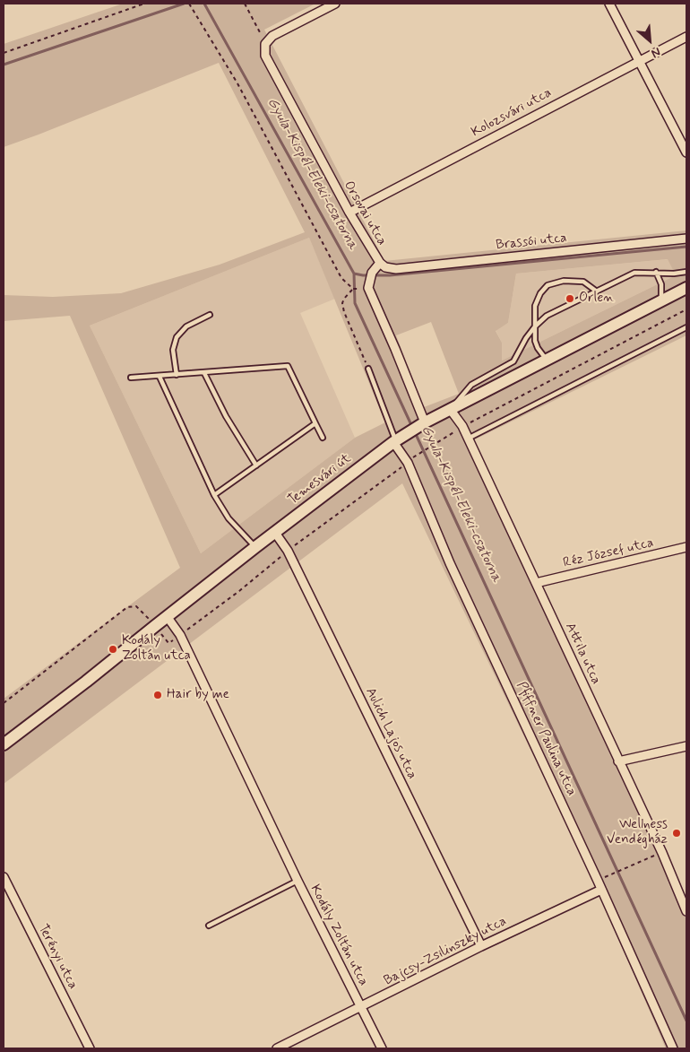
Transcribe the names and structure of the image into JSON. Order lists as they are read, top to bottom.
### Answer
{
  "streets": {
    "street": [
      "Kolozsvári utca",
      "Orsovai utca",
      "Brassói utca",
      "Temesvári út",
      "Réz József utca",
      "Attila utca",
      "Aulich Lajos utca",
      "Pfiffner Paulina utca",
      "Kodály Zoltán utca",
      "Bajcsy-Zsilinszky utca",
      "Terényi utca"
    ]
  },
  "crossings": [
    ["Kolozsvári utca", "Orsovai utca"],
    ["Orsovai utca", "Brassói utca"],
    ["Orsovai utca", "Temesvári út"],
    ["Temesvári út", "Attila utca"],
    ["Temesvári út", "Aulich Lajos utca"],
    ["Temesvári út", "Pfiffner Paulina utca"],
    ["Temesvári út", "Kodály Zoltán utca"],
    ["Réz József utca", "Attila utca"],
    ["Aulich Lajos utca", "Bajcsy-Zsilinszky utca"],
    ["Pfiffner Paulina utca", "Bajcsy-Zsilinszky utca"],
    ["Kodály Zoltán utca", "Bajcsy-Zsilinszky utca"]
  ],
  "water": ["Gyula-Kispél-Eleki-csatorna"],
  "places": [
    "Orlen",
    "Kodály Zoltán utca",
    "Hair by me",
    "Wellness Vendégház"
  ],
  "north": "bottom right"
}
